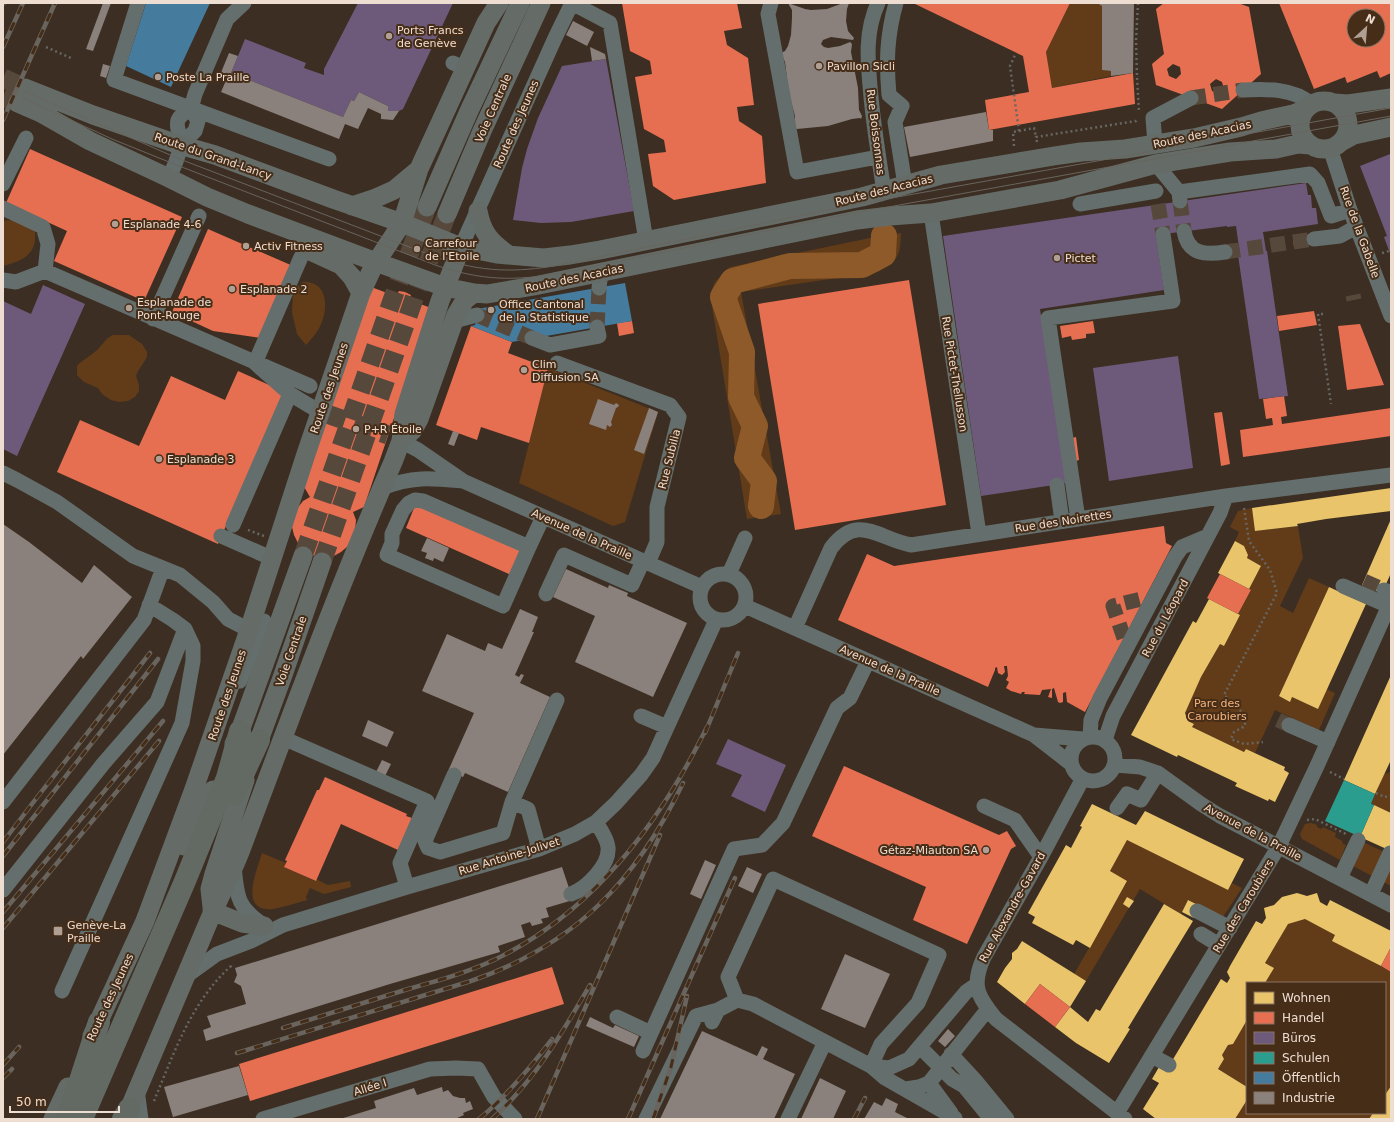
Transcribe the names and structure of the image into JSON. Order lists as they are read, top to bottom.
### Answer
{
  "streets": {
    "main road": [
      "Voie Centrale",
      "Route des Jeunes",
      "Route des Acacias",
      "Route du Grand-Lancy"
    ],
    "street": [
      "Rue Boissonnas",
      "Rue de la Gabelle",
      "Rue Pictet-Thellusson",
      "Rue Subilia",
      "Rue des Noirettes",
      "Avenue de la Praille",
      "Rue du Léopard",
      "Rue Antoine-Jolivet",
      "Rue des Caroubiers",
      "Rue Alexandre-Gavard",
      "Allée I"
    ]
  },
  "crossings": [
    ["Route des Jeunes", "Route des Acacias"],
    ["Route des Jeunes", "Route du Grand-Lancy"],
    ["Rue Boissonnas", "Route des Acacias"],
    ["Route des Acacias", "Rue de la Gabelle"],
    ["Route des Acacias", "Rue Pictet-Thellusson"],
    ["Rue Pictet-Thellusson", "Rue des Noirettes"],
    ["Rue Subilia", "Avenue de la Praille"],
    ["Rue des Noirettes", "Avenue de la Praille"],
    ["Rue des Noirettes", "Rue du Léopard"],
    ["Avenue de la Praille", "Rue du Léopard"],
    ["Avenue de la Praille", "Rue Antoine-Jolivet"],
    ["Avenue de la Praille", "Rue des Caroubiers"],
    ["Avenue de la Praille", "Rue Alexandre-Gavard"],
    ["Rue du Léopard", "Rue Alexandre-Gavard"]
  ],
  "parks": ["Parc des Caroubiers"],
  "places": {
    "other": [
      "Ports Francs de Genève",
      "Pavillon Sicli",
      "Poste La Praille",
      "Esplanade 4-6",
      "Activ Fitness",
      "Carrefour de l'Etoile",
      "Pictet",
      "Esplanade 2",
      "Esplanade de Pont-Rouge",
      "Office Cantonal de la Statistique",
      "Clim Diffusion SA",
      "P+R Étoile",
      "Esplanade 3",
      "Gétaz-Miauton SA"
    ],
    "transit": ["Genève-La Praille"]
  },
  "legend": [
    "Wohnen",
    "Handel",
    "Büros",
    "Schulen",
    "Öffentlich",
    "Industrie"
  ],
  "scale_bar": "50 m",
  "north": "top right"
}
